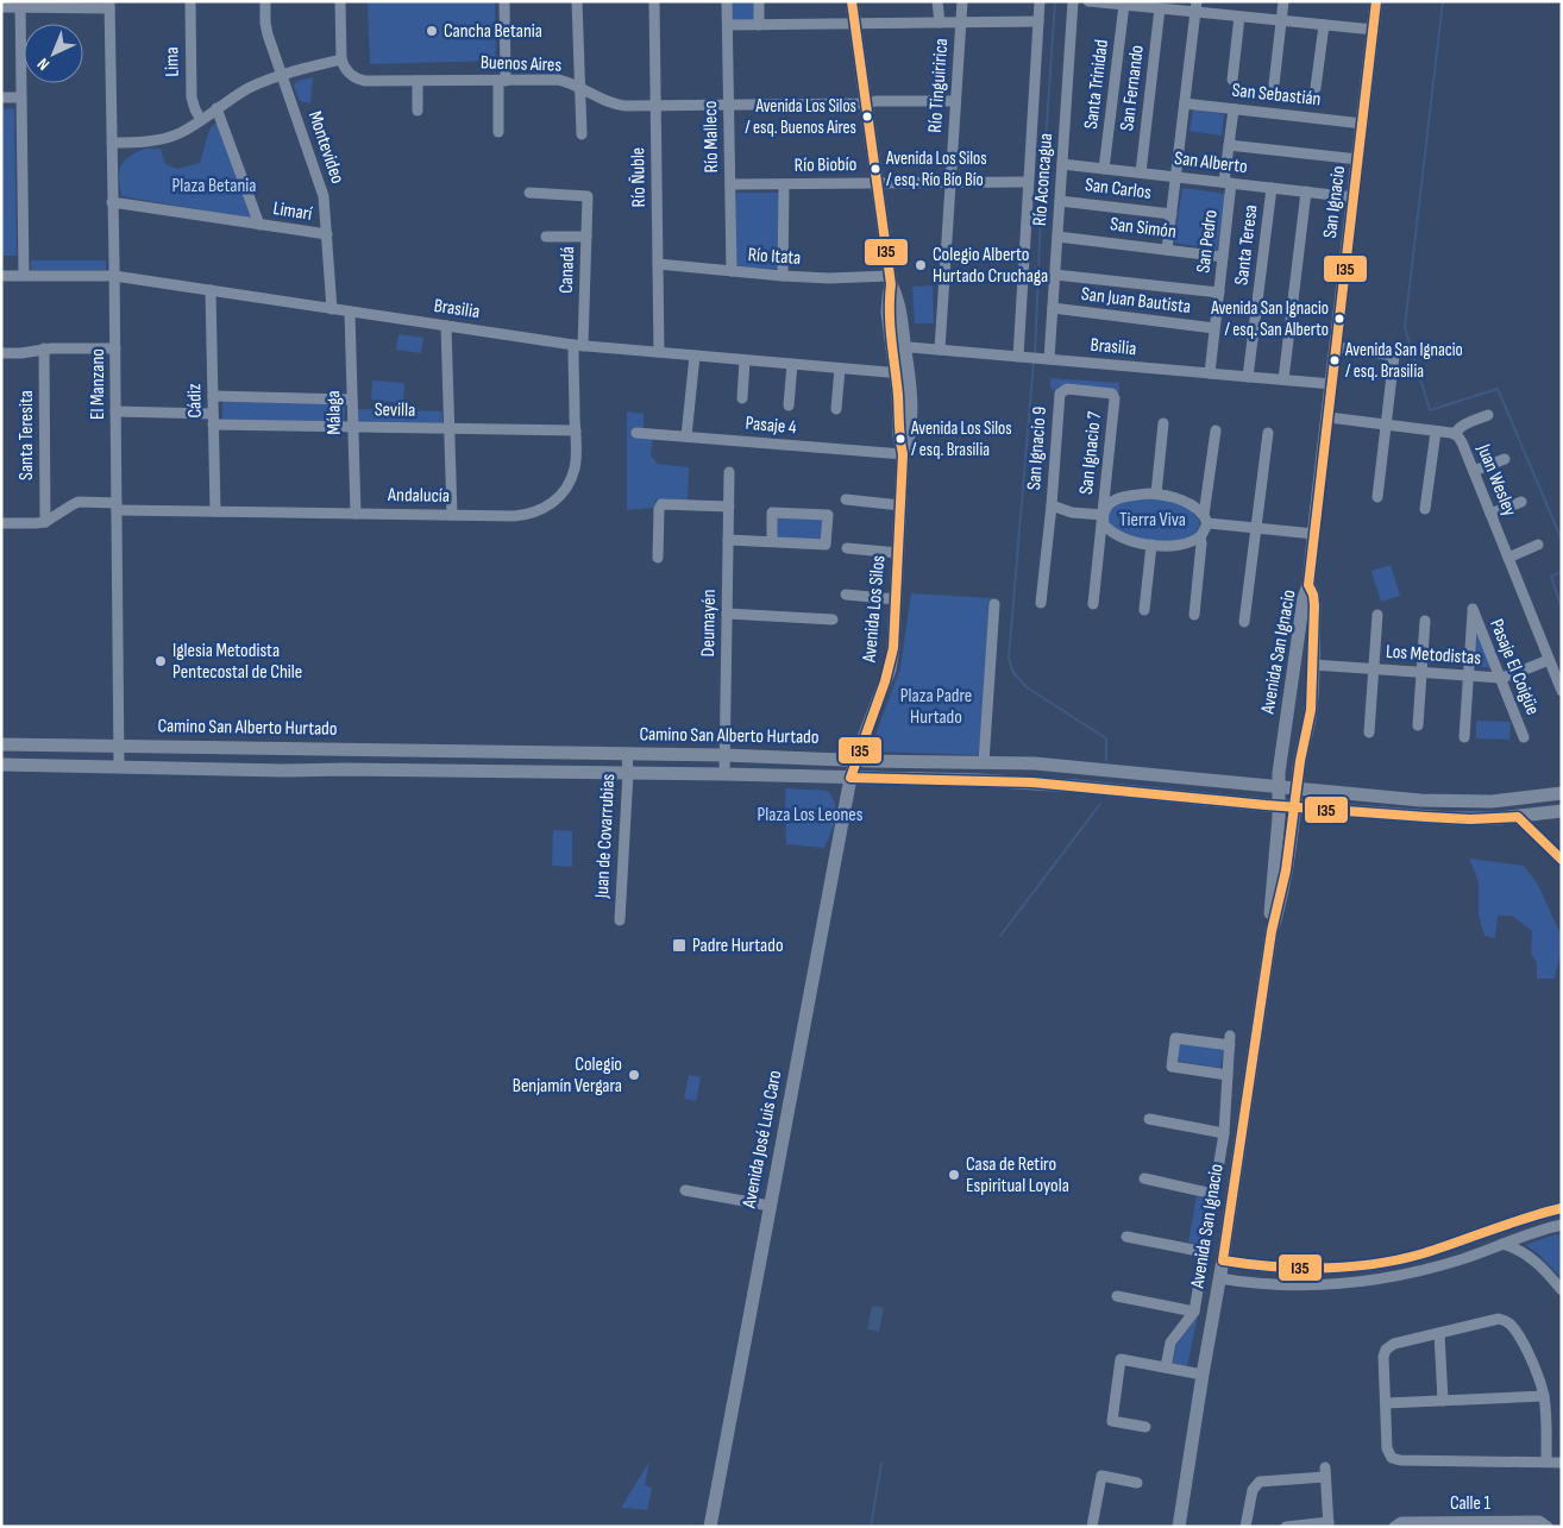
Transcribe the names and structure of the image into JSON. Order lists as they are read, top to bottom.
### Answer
{
  "streets": {
    "main road": [
      "San Ignacio",
      "Avenida Los Silos",
      "Avenida San Ignacio",
      "Camino San Alberto Hurtado",
      "Avenida José Luis Caro"
    ],
    "street": [
      "Lima",
      "Buenos Aires",
      "Santa Trinidad",
      "Río Tinguiririca",
      "San Fernando",
      "San Sebastián",
      "Río Malleco",
      "Montevideo",
      "San Alberto",
      "Río Biobío",
      "Río Ñuble",
      "Río Aconcagua",
      "San Carlos",
      "Limarí",
      "San Simón",
      "San Pedro",
      "Santa Teresa",
      "Río Itata",
      "Canadá",
      "San Juan Bautista",
      "Brasilia",
      "El Manzano",
      "Cádiz",
      "Sevilla",
      "Málaga",
      "Pasaje 4",
      "Santa Teresita",
      "San Ignacio 9",
      "San Ignacio 7",
      "Juan Wesley",
      "Andalucía",
      "Deumayén",
      "Los Metodistas",
      "Pasaje El Coigüe",
      "Juan de Covarrubias",
      "Calle 1"
    ]
  },
  "crossings": [
    ["Buenos Aires", "Río Tinguiririca"],
    ["Buenos Aires", "Río Malleco"],
    ["Buenos Aires", "Río Ñuble"],
    ["Buenos Aires", "Avenida Los Silos"],
    ["Santa Trinidad", "San Alberto"],
    ["Río Tinguiririca", "Río Biobío"],
    ["Río Tinguiririca", "Brasilia"],
    ["San Fernando", "San Alberto"],
    ["San Sebastián", "San Ignacio"],
    ["San Sebastián", "San Pedro"],
    ["Río Malleco", "Río Biobío"],
    ["Río Malleco", "Río Itata"],
    ["Montevideo", "Limarí"],
    ["Montevideo", "Brasilia"],
    ["San Alberto", "Río Aconcagua"],
    ["San Alberto", "San Ignacio"],
    ["San Alberto", "San Pedro"],
    ["San Alberto", "Santa Teresa"],
    ["Río Biobío", "Río Aconcagua"],
    ["Río Biobío", "Avenida Los Silos"],
    ["Río Ñuble", "Río Itata"],
    ["Río Ñuble", "Brasilia"],
    ["Río Aconcagua", "San Carlos"],
    ["Río Aconcagua", "San Simón"],
    ["Río Aconcagua", "San Juan Bautista"],
    ["Río Aconcagua", "Brasilia"],
    ["San Ignacio", "Brasilia"],
    ["San Ignacio", "Juan Wesley"],
    ["San Ignacio", "Avenida San Ignacio"],
    ["Limarí", "El Manzano"],
    ["San Simón", "San Pedro"],
    ["San Pedro", "San Juan Bautista"],
    ["San Pedro", "Brasilia"],
    ["Santa Teresa", "Brasilia"],
    ["Río Itata", "Avenida Los Silos"],
    ["Canadá", "Brasilia"],
    ["Canadá", "Andalucía"],
    ["Brasilia", "El Manzano"],
    ["Brasilia", "Cádiz"],
    ["Brasilia", "Málaga"],
    ["Brasilia", "Andalucía"],
    ["Brasilia", "Avenida Los Silos"],
    ["El Manzano", "Sevilla"],
    ["El Manzano", "Andalucía"],
    ["El Manzano", "Camino San Alberto Hurtado"],
    ["Cádiz", "Sevilla"],
    ["Cádiz", "Andalucía"],
    ["Sevilla", "Málaga"],
    ["Sevilla", "Andalucía"],
    ["Málaga", "Andalucía"],
    ["Pasaje 4", "Avenida Los Silos"],
    ["Santa Teresita", "Andalucía"],
    ["San Ignacio 9", "San Ignacio 7"],
    ["Juan Wesley", "Los Metodistas"],
    ["Avenida Los Silos", "Camino San Alberto Hurtado"],
    ["Avenida Los Silos", "Avenida José Luis Caro"],
    ["Deumayén", "Camino San Alberto Hurtado"],
    ["Avenida San Ignacio", "Los Metodistas"],
    ["Avenida San Ignacio", "Camino San Alberto Hurtado"],
    ["Los Metodistas", "Pasaje El Coigüe"],
    ["Camino San Alberto Hurtado", "Juan de Covarrubias"],
    ["Camino San Alberto Hurtado", "Avenida José Luis Caro"]
  ],
  "parks": [
    "Plaza Betania",
    "Tierra Viva",
    "Plaza Padre Hurtado",
    "Plaza Los Leones"
  ],
  "places": {
    "other": [
      "Cancha Betania",
      "Avenida Los Silos / esq. Buenos Aires",
      "Avenida Los Silos / esq. Río Bío Bío",
      "Colegio Alberto Hurtado Cruchaga",
      "Avenida San Ignacio / esq. San Alberto",
      "Avenida San Ignacio / esq. Brasilia",
      "Avenida Los Silos / esq. Brasilia",
      "Iglesia Metodista Pentecostal de Chile",
      "Colegio Benjamín Vergara",
      "Casa de Retiro Espiritual Loyola"
    ],
    "transit": ["Padre Hurtado"]
  },
  "lines": ["transit line I35"],
  "north": "bottom left"
}
